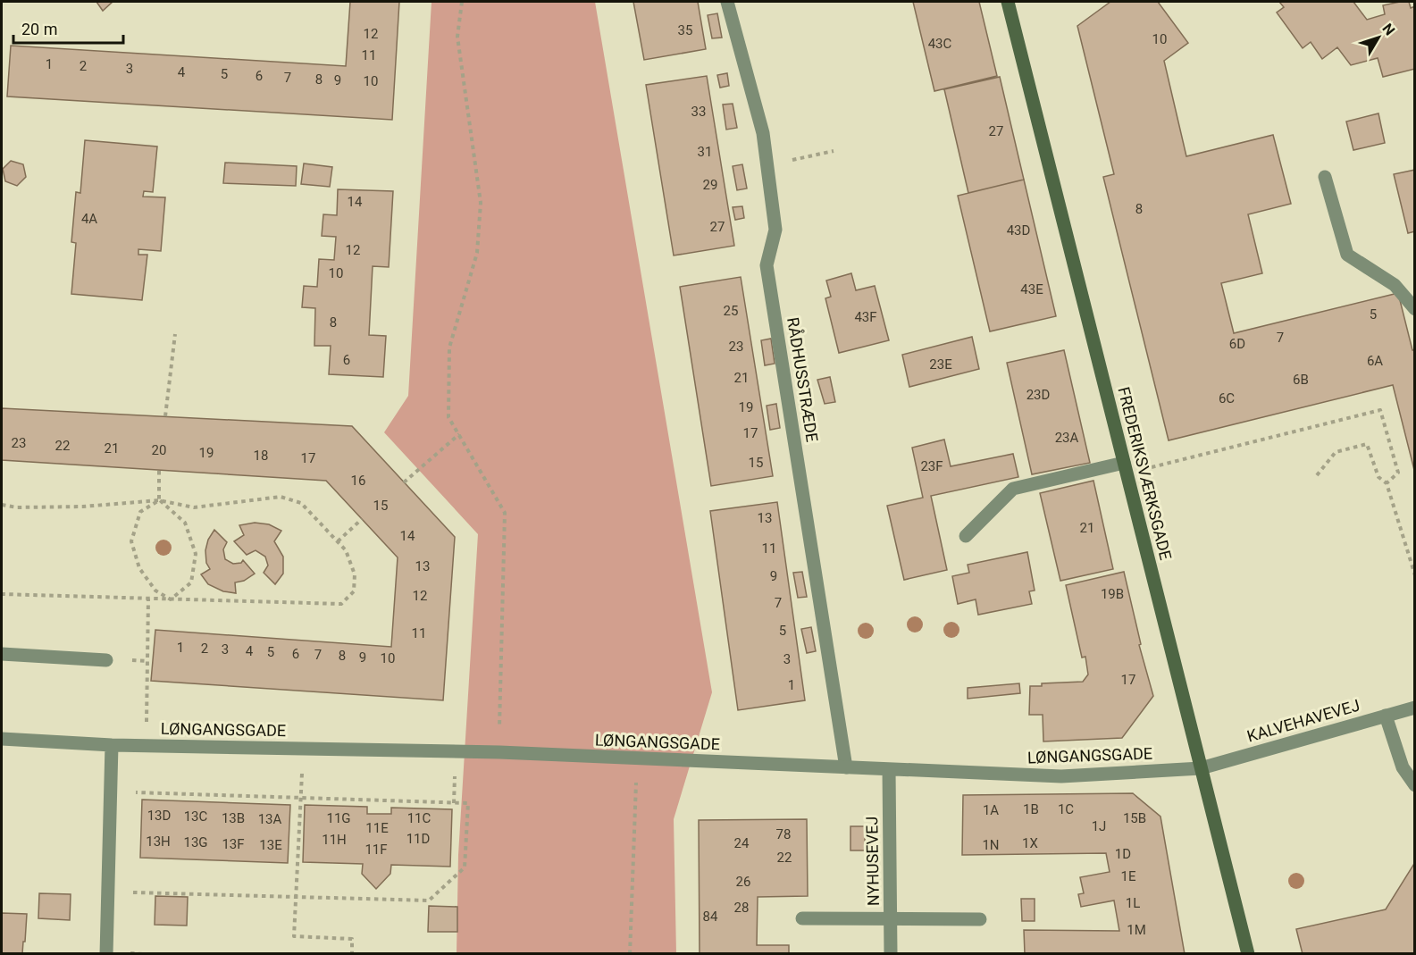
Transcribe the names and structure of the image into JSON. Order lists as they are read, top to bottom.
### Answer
{
  "streets": {
    "street": [
      "RÅDHUSSTRÆDE",
      "FREDERIKSVÆRKSGADE",
      "KALVEHAVEVEJ",
      "LØNGANGSGADE",
      "NYHUSEVEJ"
    ]
  },
  "crossings": [
    ["RÅDHUSSTRÆDE", "LØNGANGSGADE"],
    ["FREDERIKSVÆRKSGADE", "KALVEHAVEVEJ"],
    ["FREDERIKSVÆRKSGADE", "LØNGANGSGADE"],
    ["KALVEHAVEVEJ", "LØNGANGSGADE"],
    ["LØNGANGSGADE", "NYHUSEVEJ"]
  ],
  "house_numbers": [
    "35",
    "12",
    "10",
    "43C",
    "11",
    "1",
    "2",
    "3",
    "4",
    "5",
    "6",
    "7",
    "8",
    "9",
    "10",
    "33",
    "27",
    "31",
    "29",
    "14",
    "8",
    "4A",
    "27",
    "43D",
    "12",
    "10",
    "43E",
    "25",
    "5",
    "43F",
    "8",
    "7",
    "6D",
    "23",
    "6",
    "6A",
    "23E",
    "21",
    "6B",
    "23D",
    "6C",
    "19",
    "17",
    "23A",
    "23",
    "22",
    "21",
    "20",
    "19",
    "18",
    "17",
    "15",
    "23F",
    "16",
    "15",
    "13",
    "21",
    "14",
    "11",
    "13",
    "9",
    "19B",
    "12",
    "7",
    "5",
    "11",
    "1",
    "2",
    "3",
    "4",
    "5",
    "6",
    "7",
    "8",
    "9",
    "10",
    "3",
    "17",
    "1",
    "1B",
    "1C",
    "1A",
    "13D",
    "13C",
    "13B",
    "11G",
    "11C",
    "15B",
    "13A",
    "1J",
    "11E",
    "78",
    "11D",
    "11H",
    "13H",
    "13G",
    "24",
    "1X",
    "13F",
    "13E",
    "1N",
    "11F",
    "1D",
    "22",
    "1E",
    "26",
    "1L",
    "28",
    "84",
    "1M"
  ],
  "scale_bar": "20 m",
  "north": "top right"
}
